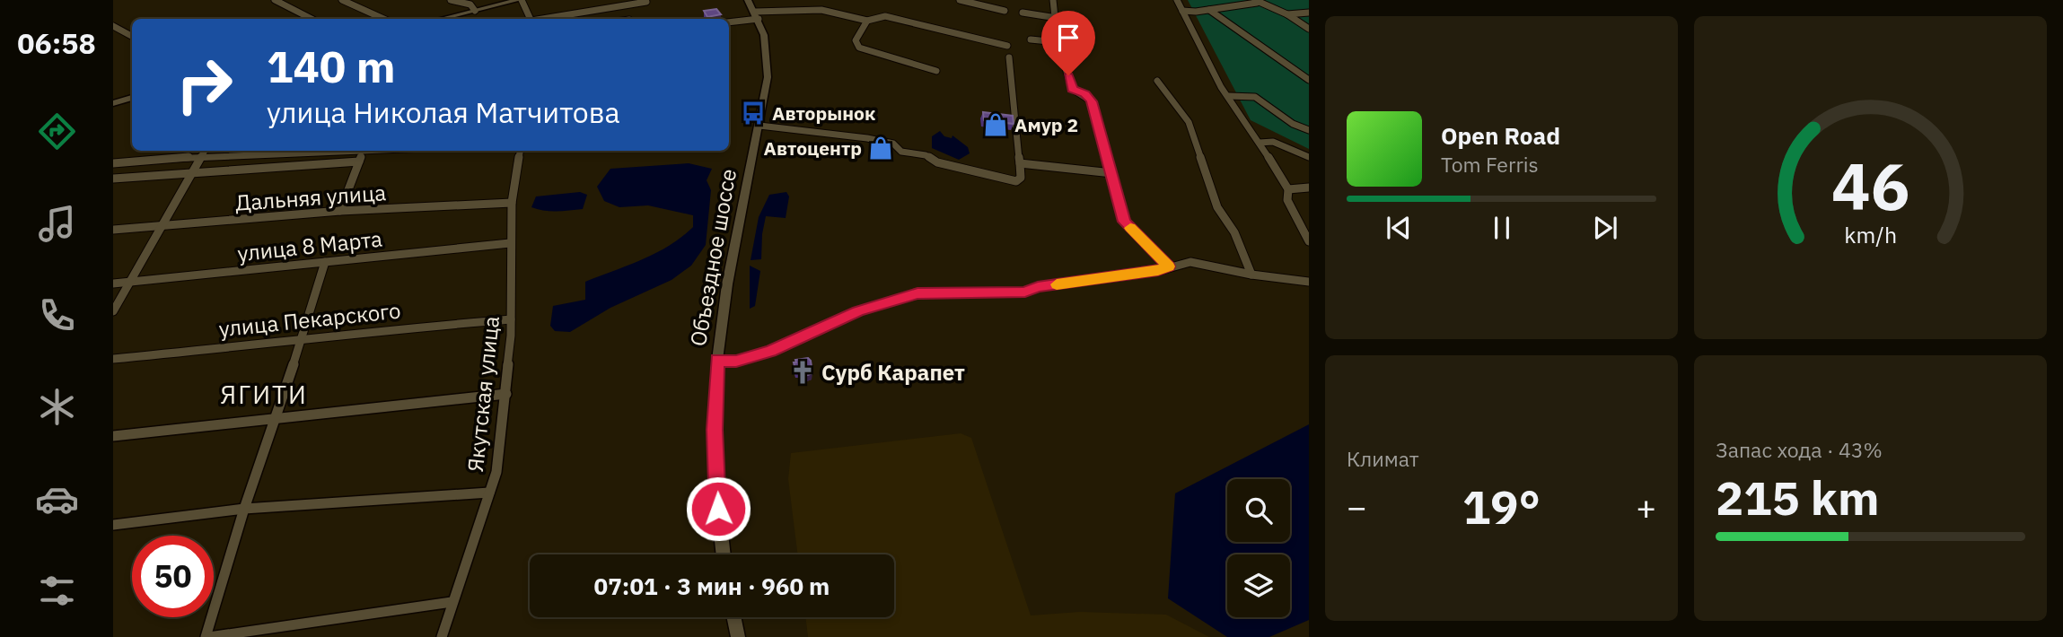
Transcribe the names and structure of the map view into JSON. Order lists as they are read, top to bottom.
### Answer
{
  "streets": {
    "main road": ["Объездное шоссе"],
    "street": [
      "Дальняя улица",
      "улица 8 Марта",
      "улица Пекарского",
      "Якутская улица"
    ]
  },
  "crossings": [
    ["Дальняя улица", "Якутская улица"],
    ["улица 8 Марта", "Якутская улица"],
    ["улица Пекарского", "Якутская улица"]
  ],
  "districts": ["ЯГИТИ"],
  "places": {
    "bus stop": ["Авторынок"],
    "shop": ["Амур 2", "Автоцентр"],
    "church": ["Сурб Карапет"]
  },
  "page": {
    "tabs": "06:58",
    "turn": ["140 m", "улица Николая Матчитова"],
    "song": ["Open Road", "Tom Ferris"],
    "tile": [
      "Климат",
      ["Запас хода · 43%", "215 km"]
    ],
    "heat": ["−", "19°", "+"],
    "limit": "50",
    "trip": "07:01 · 3 мин · 960 m",
    "gauge": ["46", "km/h"]
  }
}
